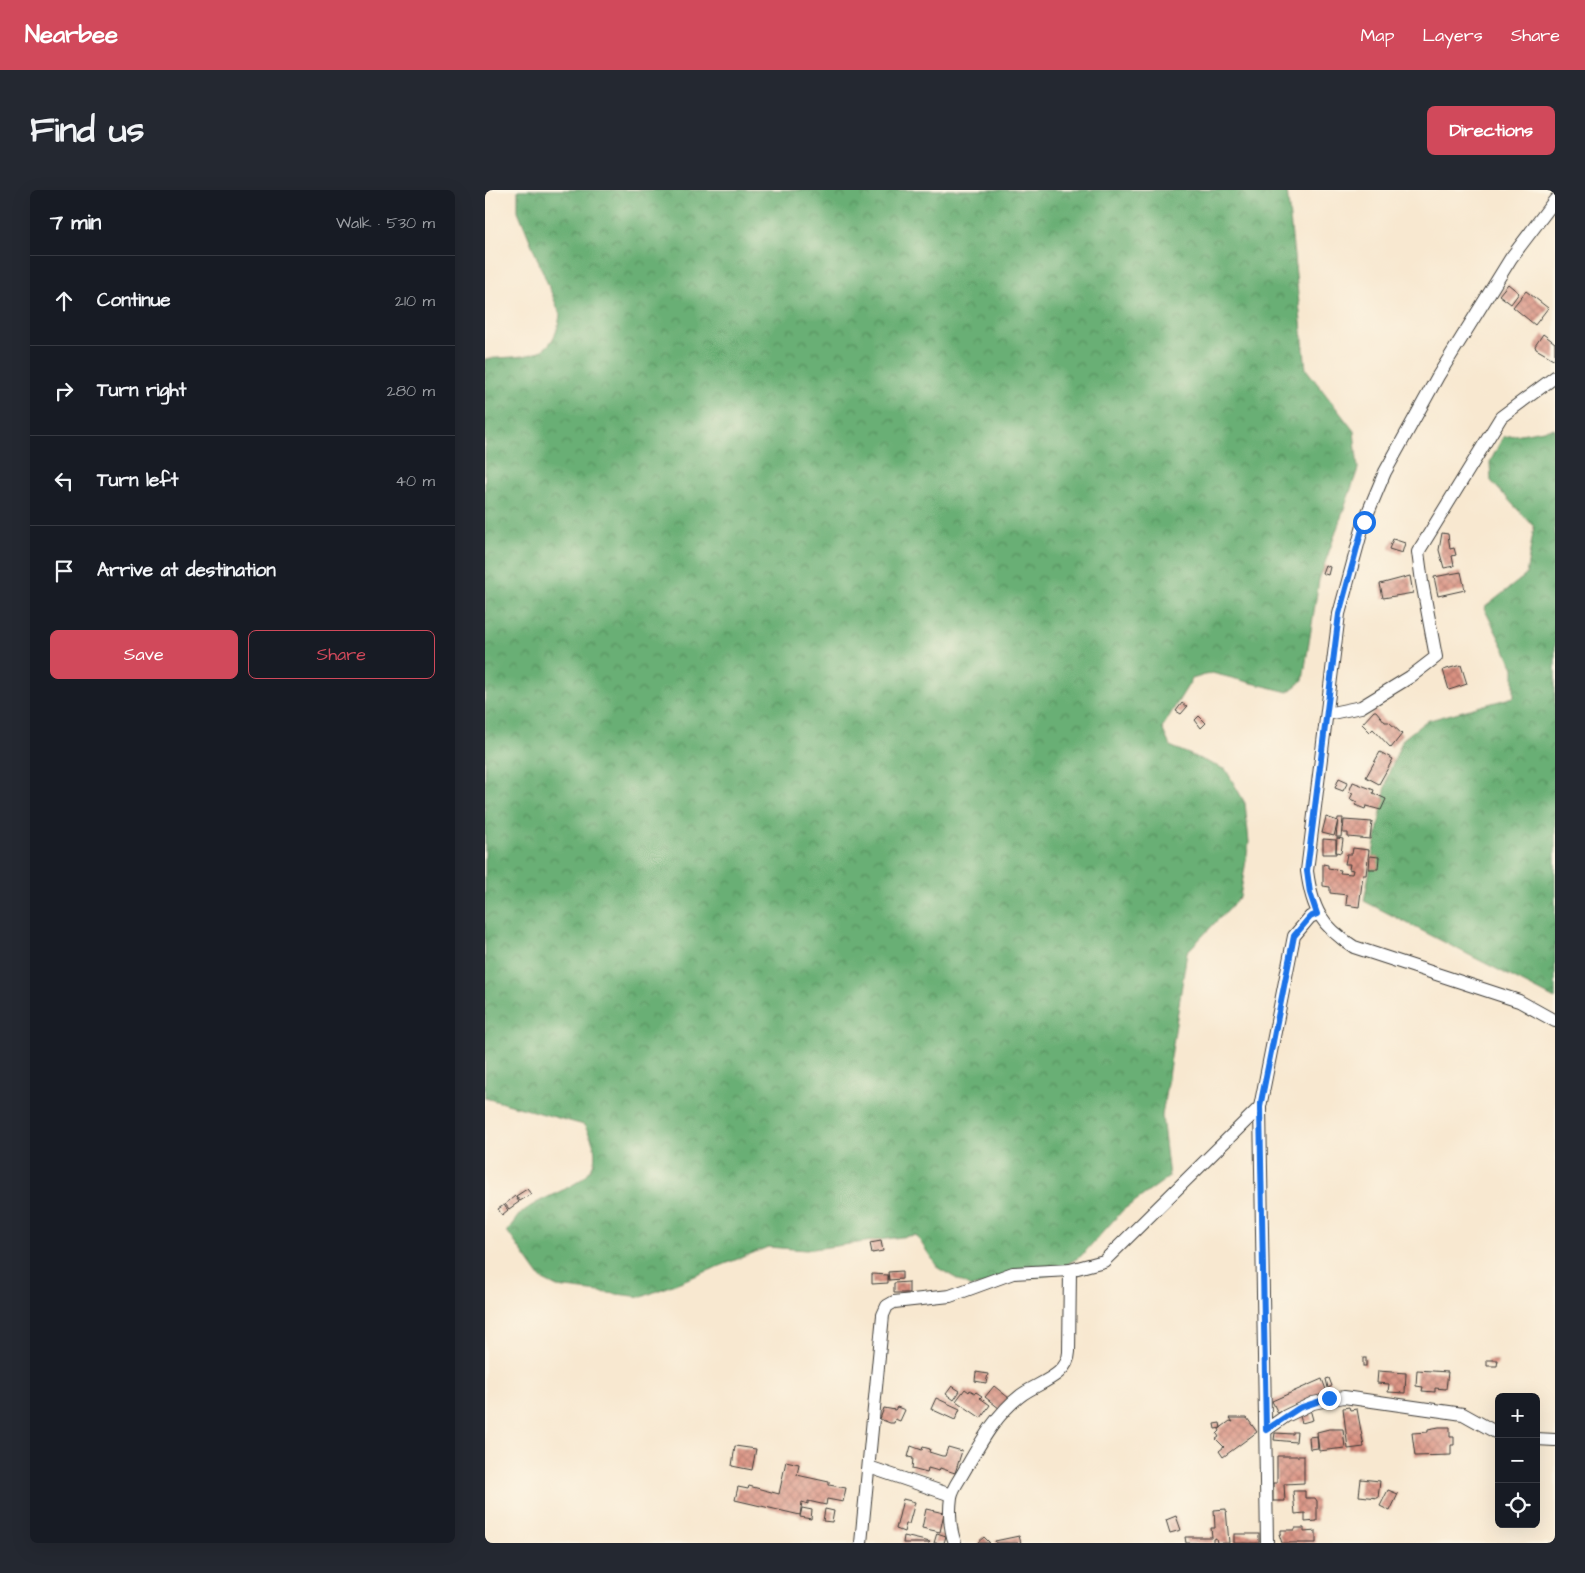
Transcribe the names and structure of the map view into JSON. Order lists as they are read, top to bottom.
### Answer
{
  "page": {
    "header": "Nearbee",
    "nav": ["Map", "Layers", "Share"],
    "title": "Find us",
    "buttons": [
      "Directions",
      ["Save", "Share"]
    ],
    "heading": ["7 min", "Walk · 530 m"],
    "list": [
      ["Continue", "210 m"],
      ["Turn right", "280 m"],
      ["Turn left", "40 m"],
      "Arrive at destination"
    ],
    "map_buttons": ["+", "−"]
  }
}
